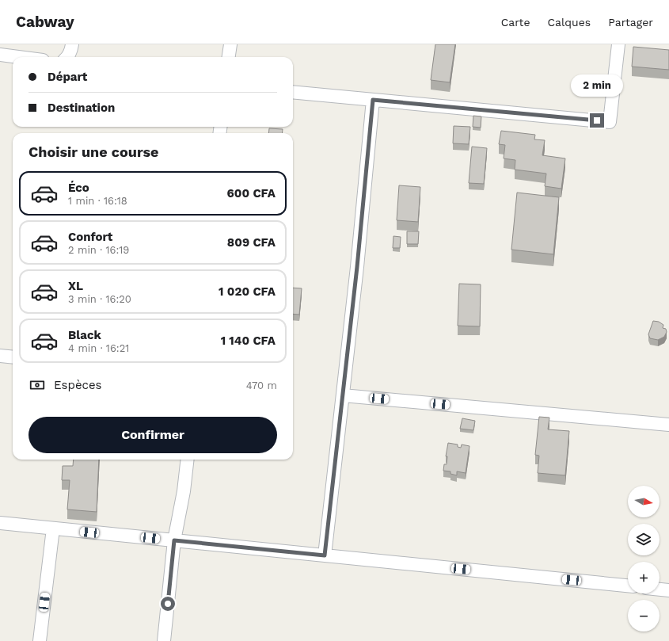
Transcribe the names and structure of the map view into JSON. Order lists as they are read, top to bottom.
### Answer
{
  "north": "right",
  "page": {
    "header": "Cabway",
    "nav": ["Carte", "Calques", "Partager"],
    "banner": ["Départ", "Destination"],
    "bubble": "2 min",
    "heading": "Choisir une course",
    "list": [
      {
        "name": "Éco",
        "note": "1 min · 16:18",
        "value": "600 CFA"
      },
      {
        "name": "Confort",
        "note": "2 min · 16:19",
        "value": "809 CFA"
      },
      {
        "name": "XL",
        "note": "3 min · 16:20",
        "value": "1 020 CFA"
      },
      {
        "name": "Black",
        "note": "4 min · 16:21",
        "value": "1 140 CFA"
      }
    ],
    "pay": ["Espèces", "470 m"],
    "buttons": "Confirmer",
    "map_buttons": ["+", "−"]
  }
}
